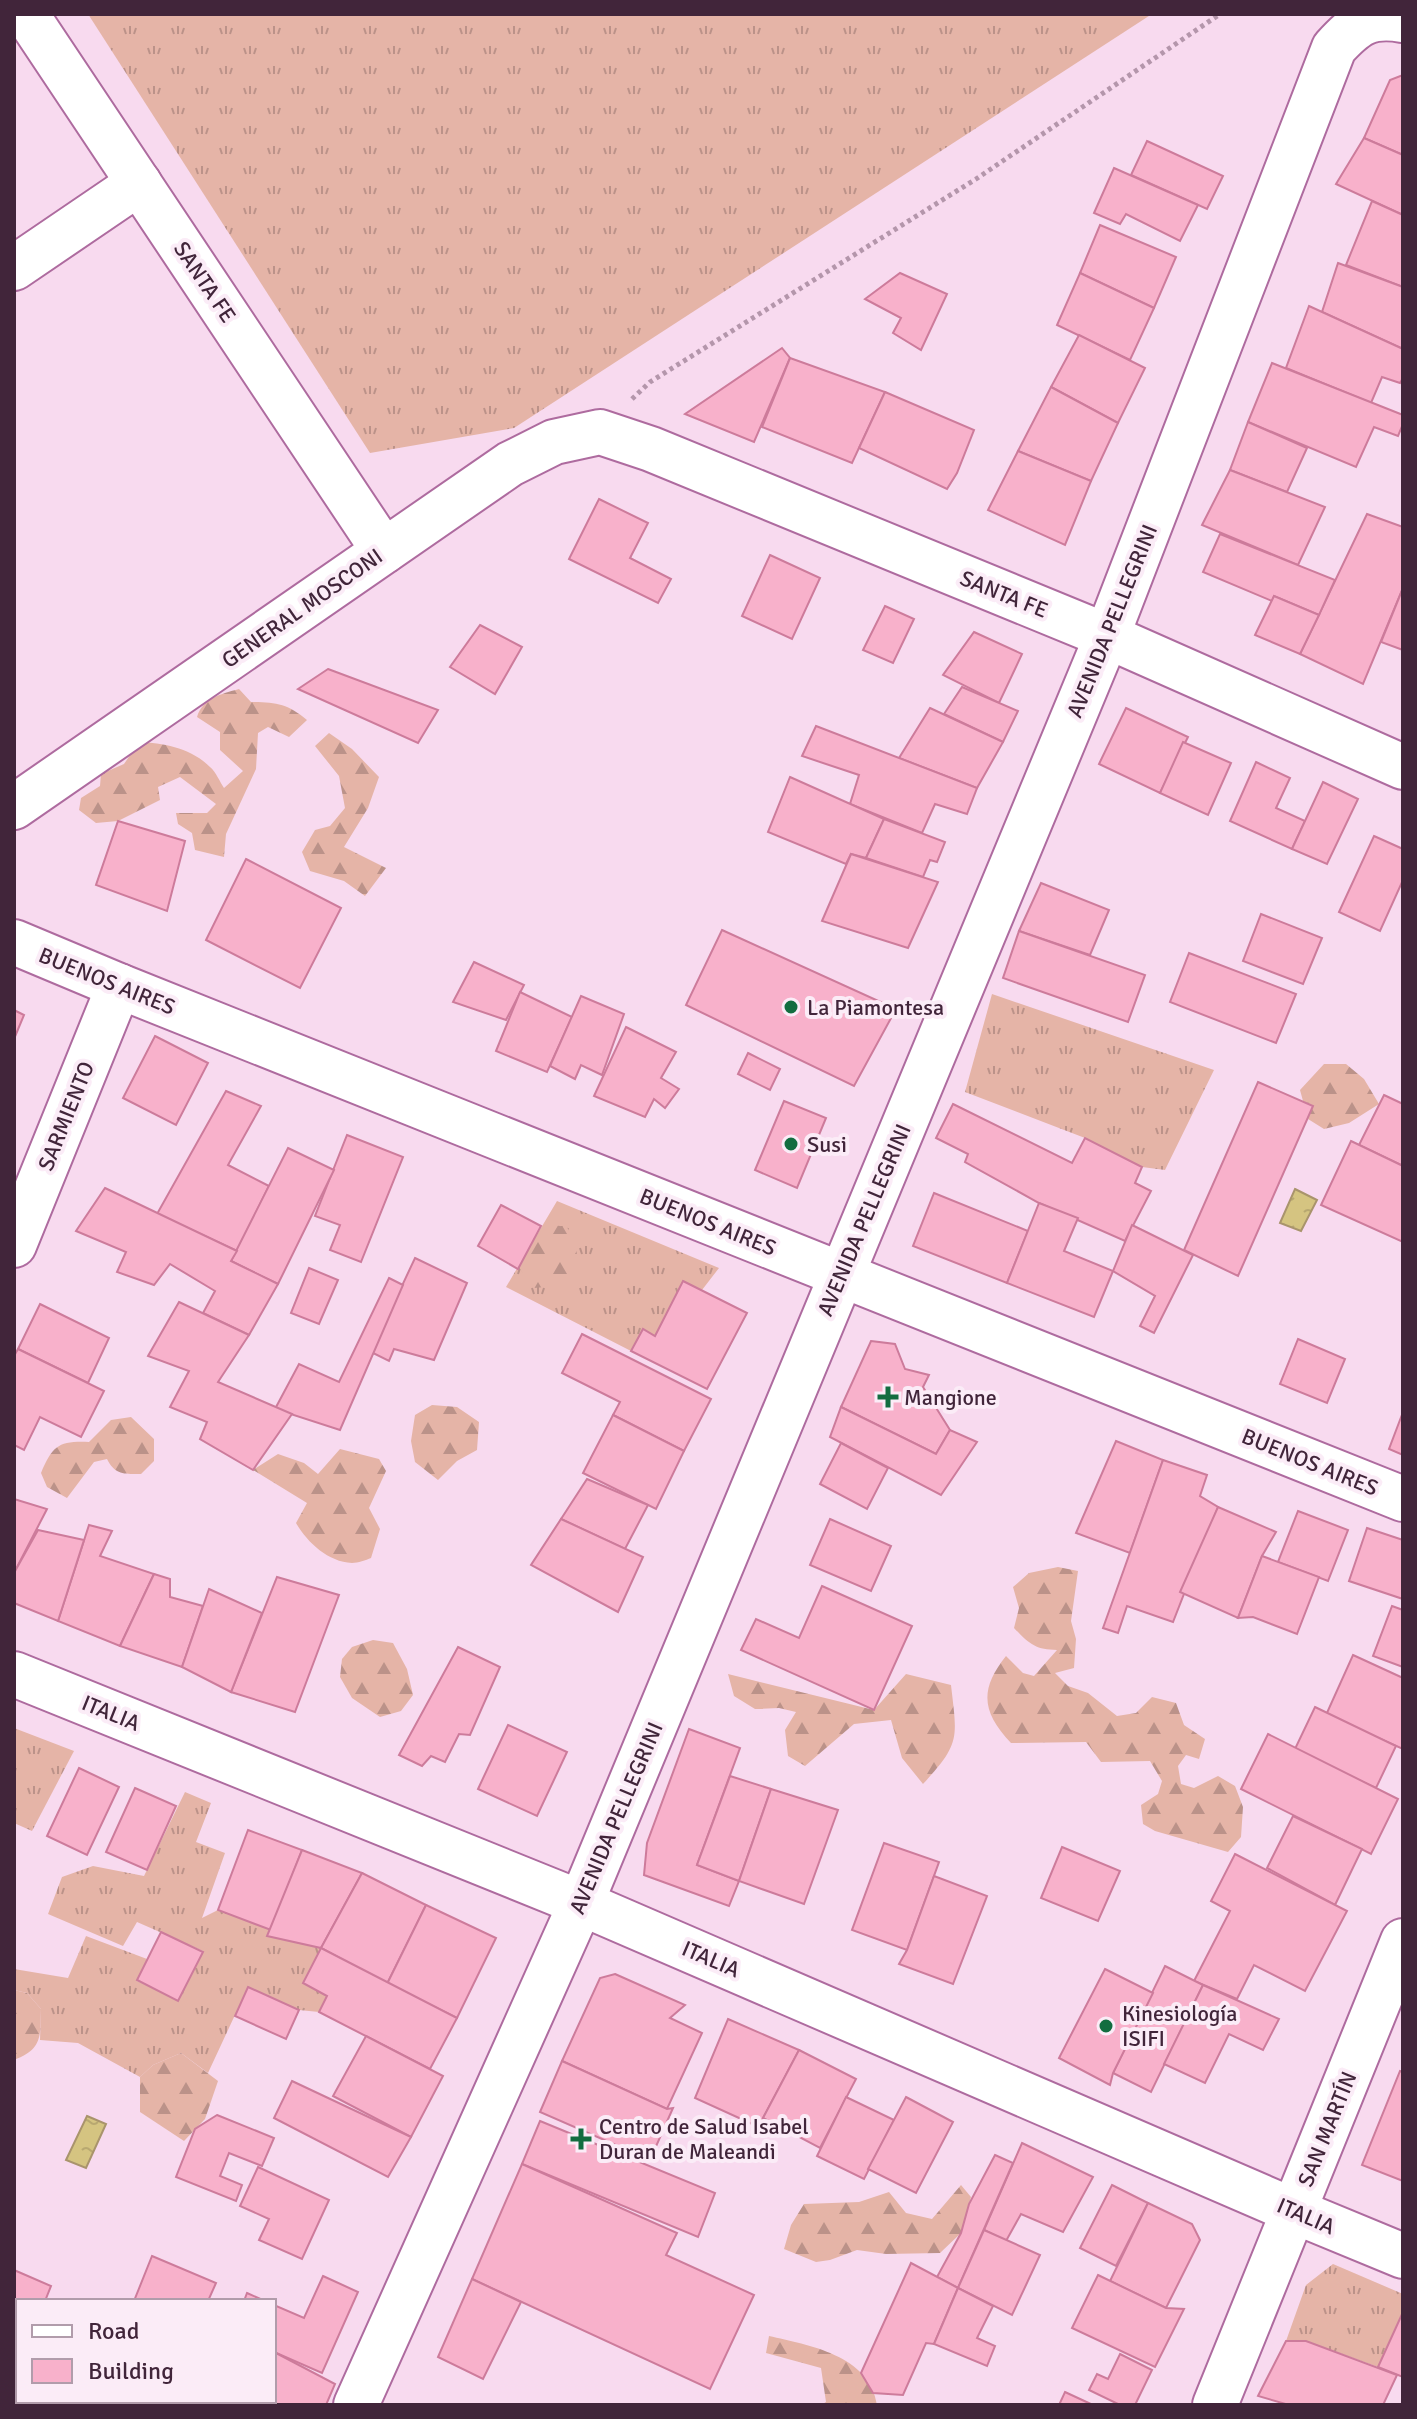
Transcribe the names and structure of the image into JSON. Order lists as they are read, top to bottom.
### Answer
{
  "streets": {
    "street": [
      "SANTA FE",
      "GENERAL MOSCONI",
      "AVENIDA PELLEGRINI",
      "BUENOS AIRES",
      "SARMIENTO",
      "ITALIA",
      "SAN MARTÍN"
    ]
  },
  "crossings": [
    ["SANTA FE", "GENERAL MOSCONI"],
    ["SANTA FE", "AVENIDA PELLEGRINI"],
    ["AVENIDA PELLEGRINI", "BUENOS AIRES"],
    ["AVENIDA PELLEGRINI", "ITALIA"],
    ["BUENOS AIRES", "SARMIENTO"],
    ["ITALIA", "SAN MARTÍN"]
  ],
  "places": {
    "other": ["La Piamontesa", "Susi", "Kinesiología ISIFI"],
    "health": ["Mangione", "Centro de Salud Isabel Duran de Maleandi"]
  },
  "legend": ["Road", "Building"]
}
